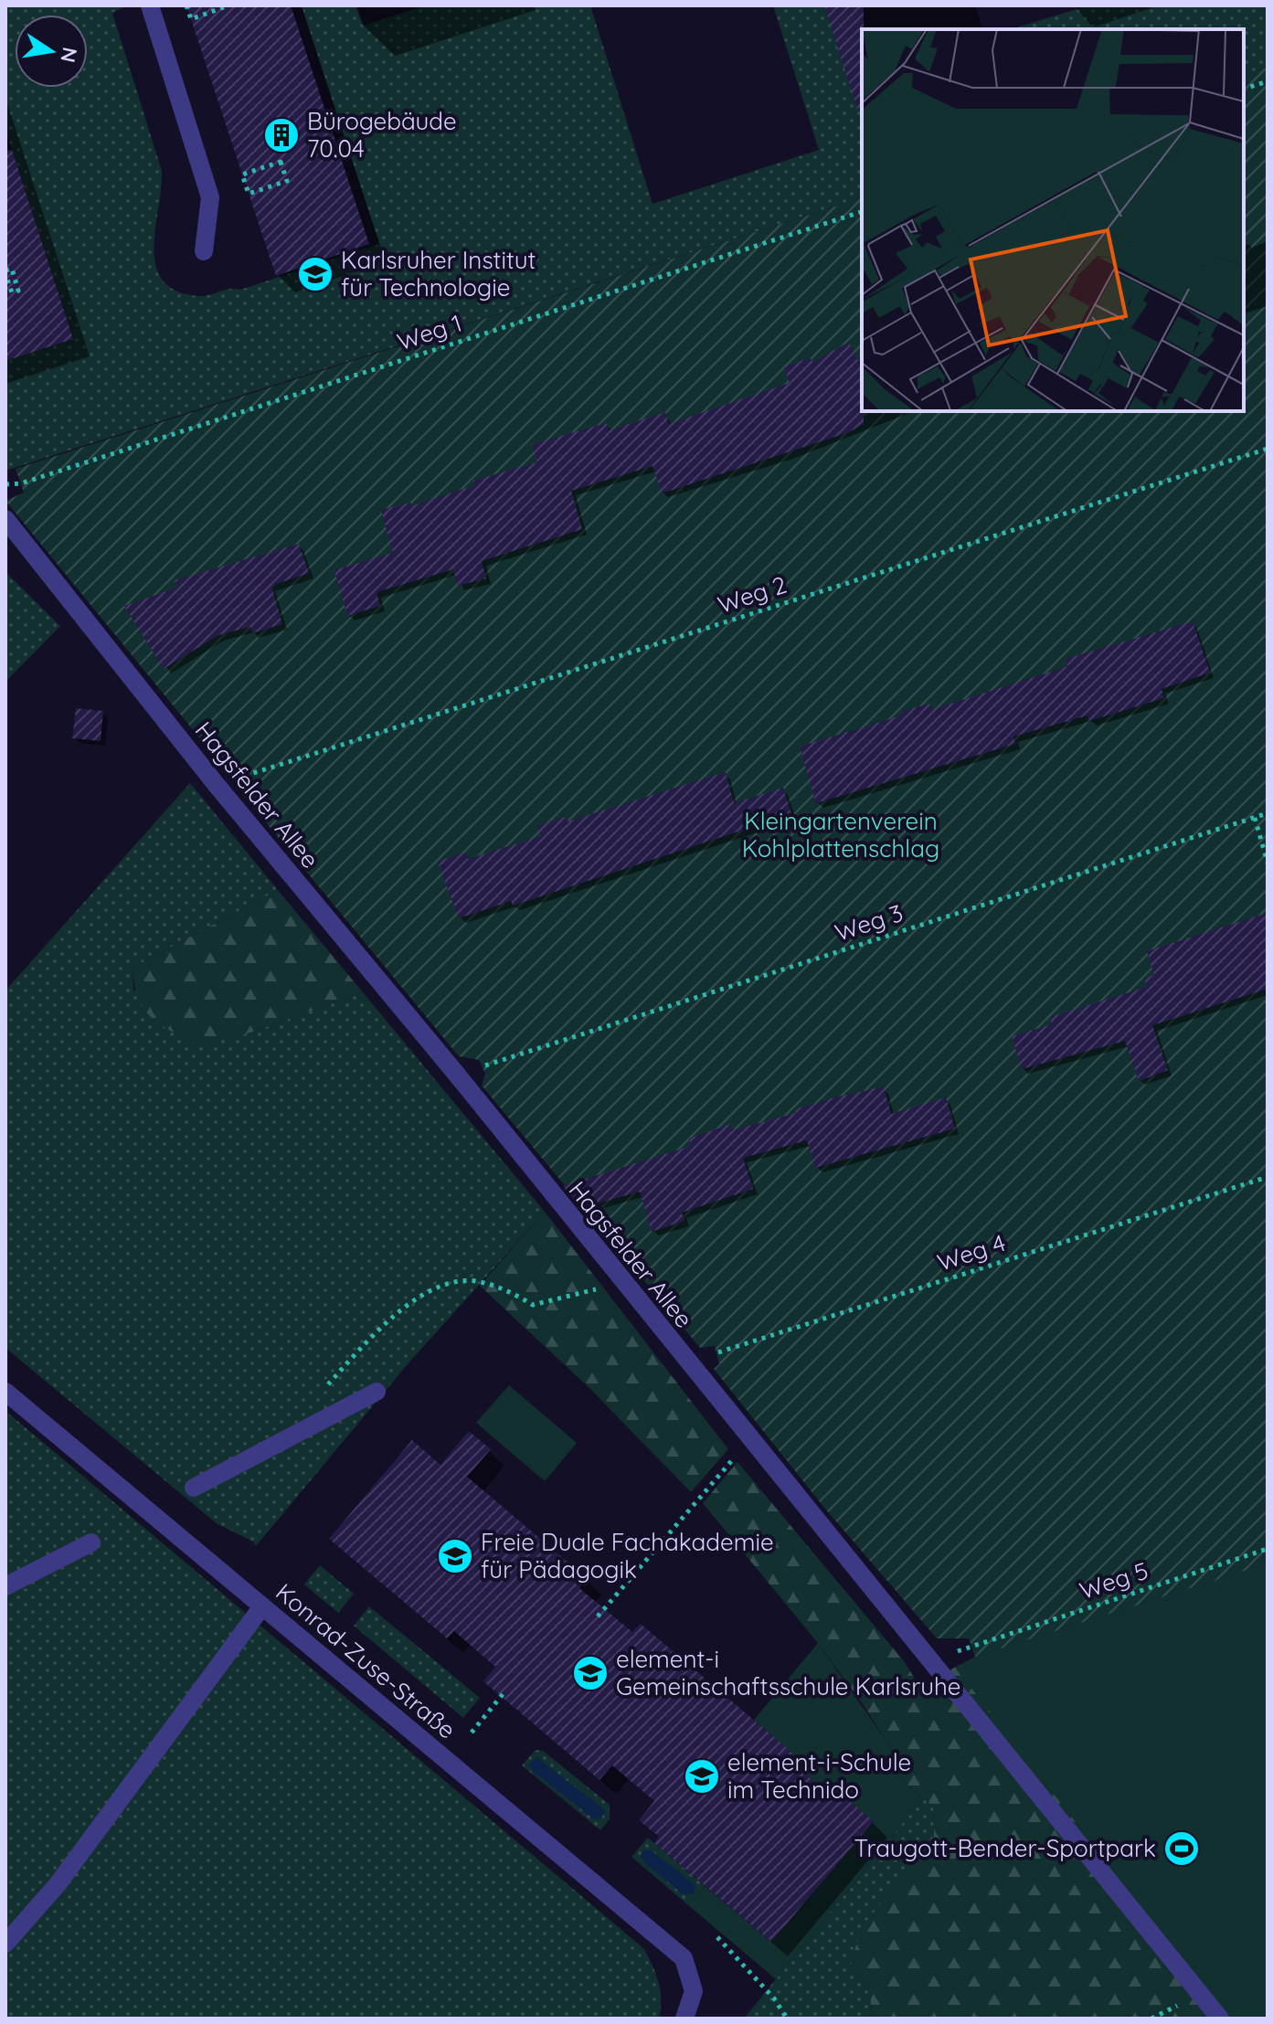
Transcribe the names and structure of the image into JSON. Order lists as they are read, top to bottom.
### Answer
{
  "streets": {
    "street": ["Hagsfelder Allee", "Konrad-Zuse-Straße"],
    "path": [
      "Weg 1",
      "Weg 2",
      "Weg 3",
      "Weg 4",
      "Weg 5"
    ]
  },
  "crossings": [
    ["Hagsfelder Allee", "Weg 4"]
  ],
  "parks": ["Kleingartenverein Kohlplattenschlag"],
  "places": {
    "building": ["Bürogebäude 70.04"],
    "school or university": [
      "Karlsruher Institut für Technologie",
      "Freie Duale Fachakademie für Pädagogik",
      "element-i Gemeinschaftsschule Karlsruhe",
      "element-i-Schule im Technido"
    ],
    "sports": ["Traugott-Bender-Sportpark"]
  },
  "north": "right"
}
